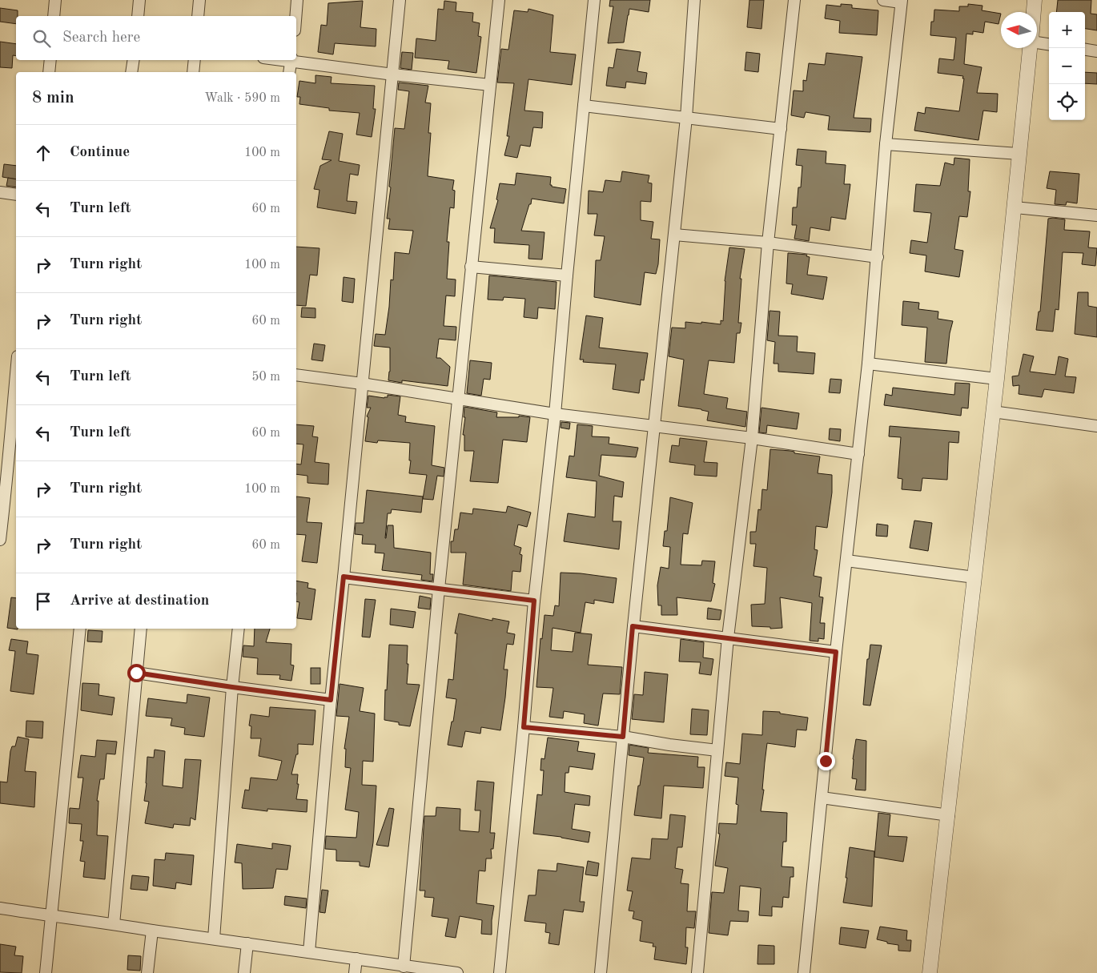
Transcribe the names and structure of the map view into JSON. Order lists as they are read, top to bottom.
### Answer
{
  "north": "left",
  "page": {
    "map_buttons": ["+", "−"],
    "search": "Search here",
    "heading": ["8 min", "Walk · 590 m"],
    "list": [
      ["Continue", "100 m"],
      ["Turn left", "60 m"],
      ["Turn right", "100 m"],
      ["Turn right", "60 m"],
      ["Turn left", "50 m"],
      ["Turn left", "60 m"],
      ["Turn right", "100 m"],
      ["Turn right", "60 m"],
      "Arrive at destination"
    ]
  }
}
